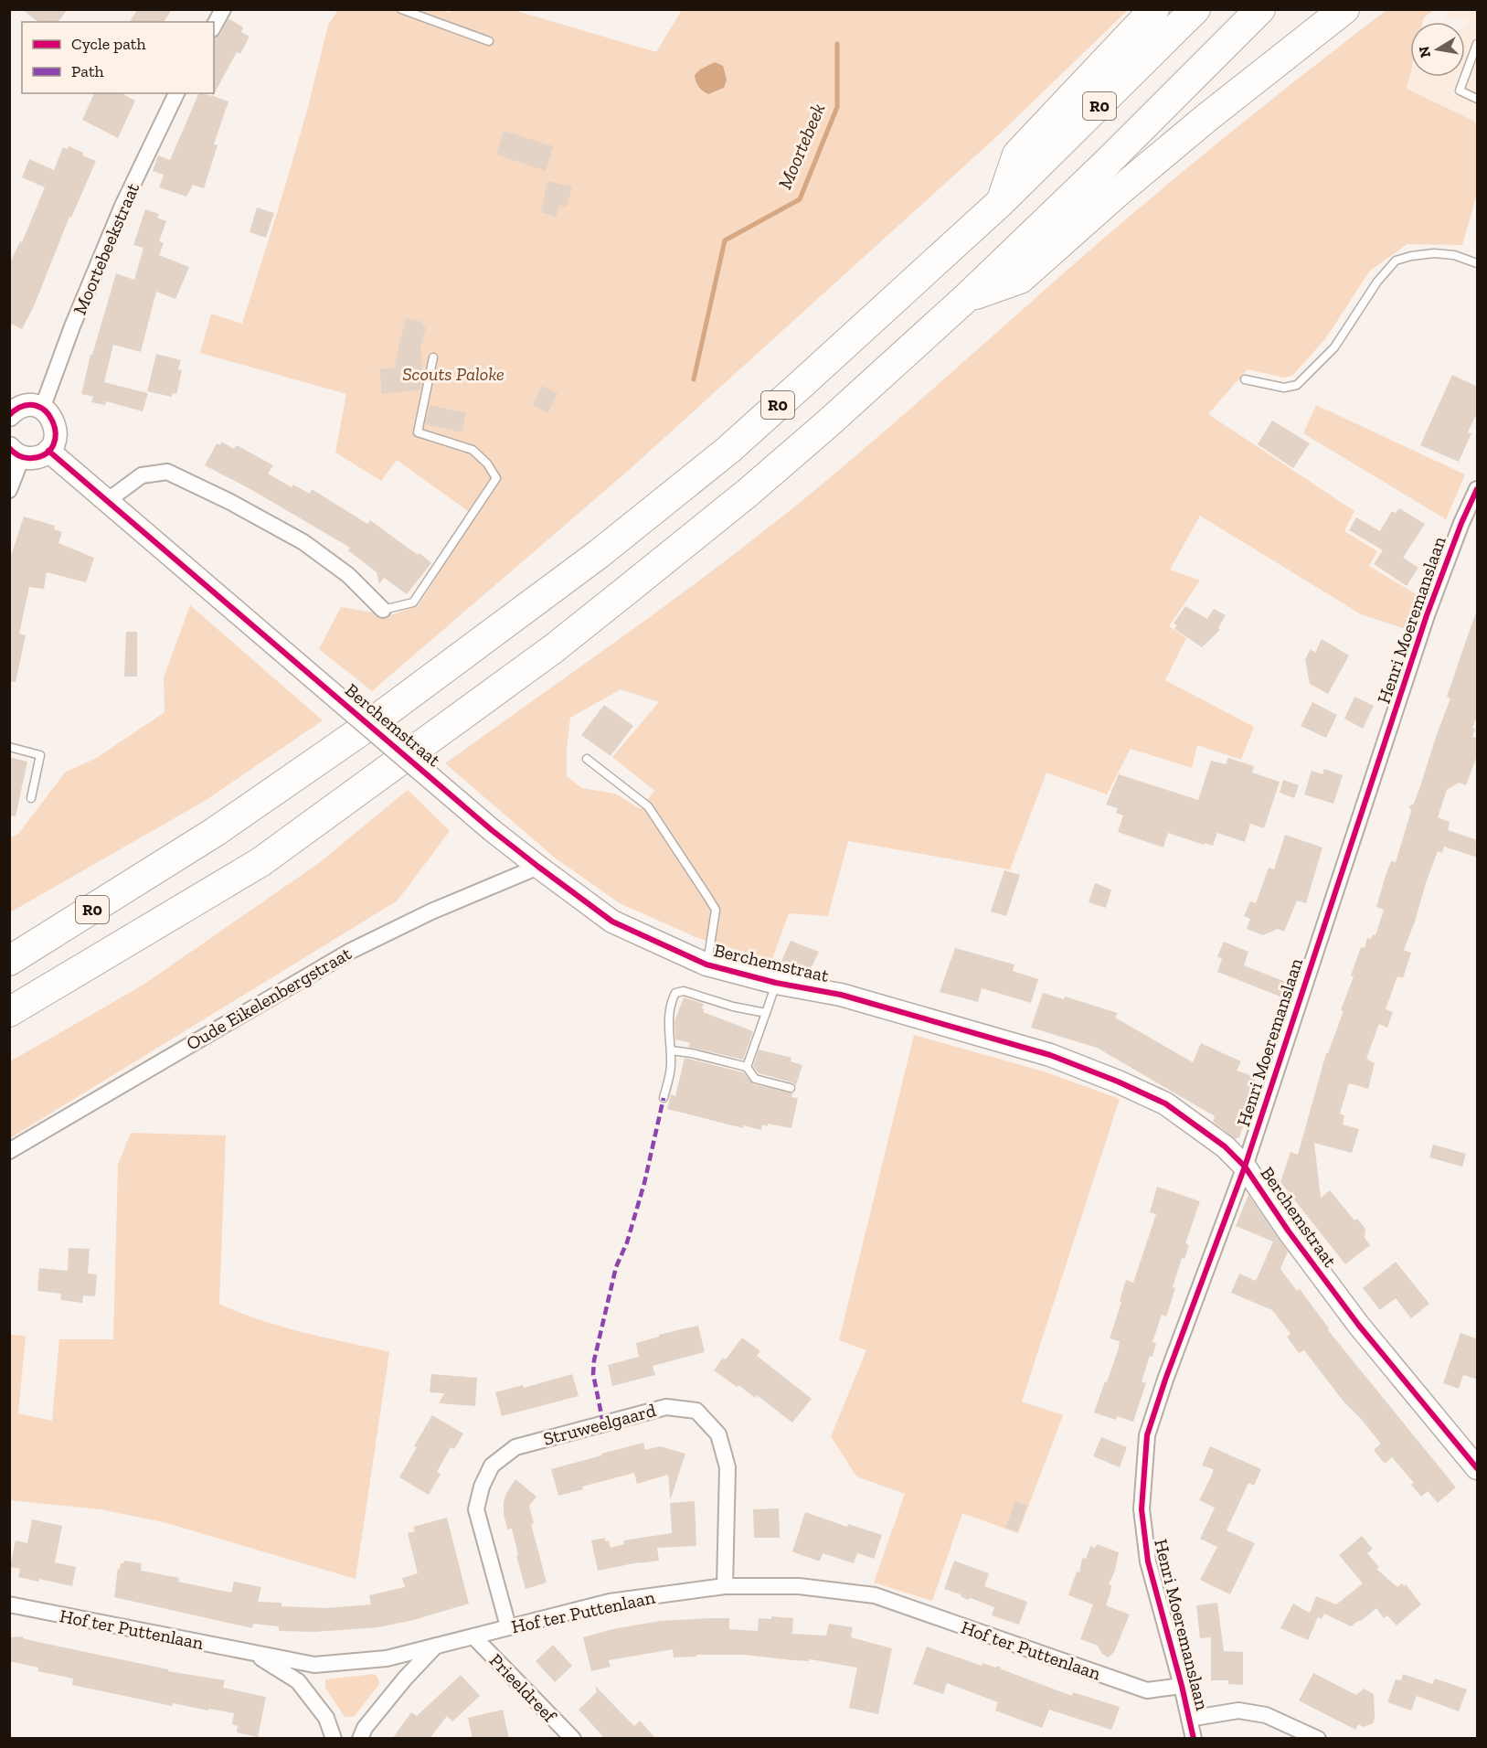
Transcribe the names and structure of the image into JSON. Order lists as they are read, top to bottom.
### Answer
{
  "streets": {
    "highway": ["R0"],
    "street": [
      "Moortebeekstraat",
      "Henri Moeremanslaan",
      "Berchemstraat",
      "Oude Eikelenbergstraat",
      "Struweelgaard",
      "Hof ter Puttenlaan",
      "Prieeldreef"
    ]
  },
  "crossings": [
    ["Henri Moeremanslaan", "Berchemstraat"],
    ["Henri Moeremanslaan", "Hof ter Puttenlaan"],
    ["Berchemstraat", "Oude Eikelenbergstraat"],
    ["Struweelgaard", "Hof ter Puttenlaan"],
    ["Hof ter Puttenlaan", "Prieeldreef"]
  ],
  "water": ["Moortebeek"],
  "parks": ["Scouts Paloke"],
  "legend": ["Cycle path", "Path"],
  "north": "left"
}
